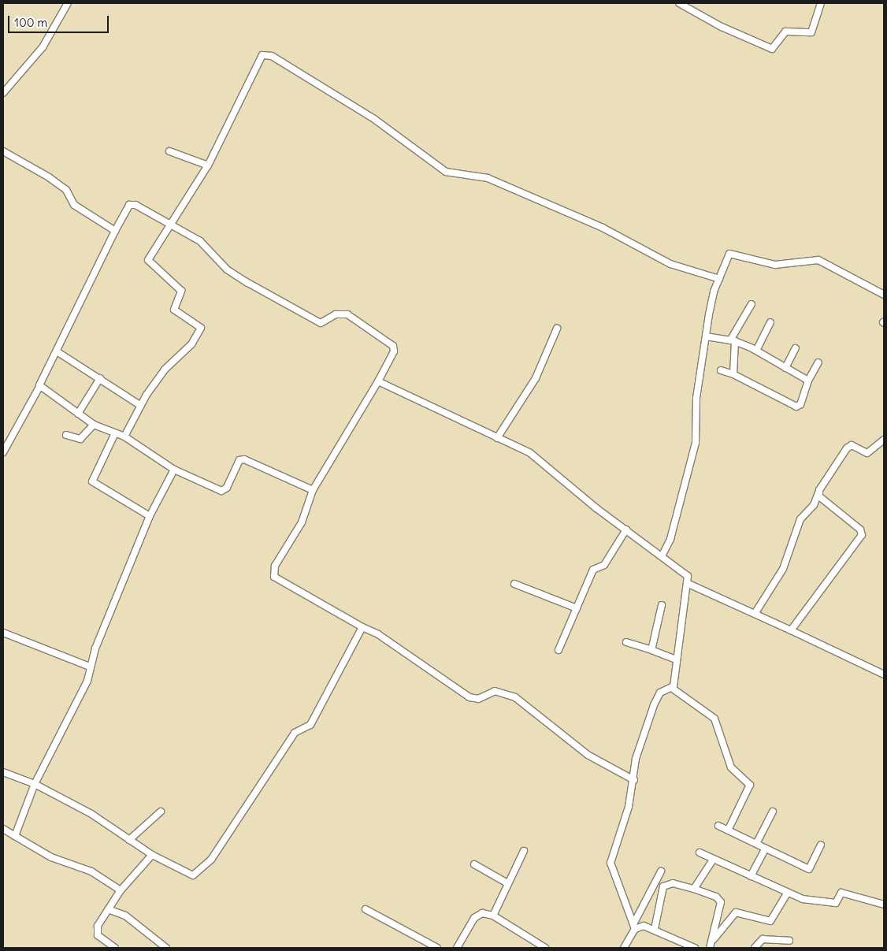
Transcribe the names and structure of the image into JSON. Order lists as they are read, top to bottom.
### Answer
{
  "scale_bar": "100 m"
}
